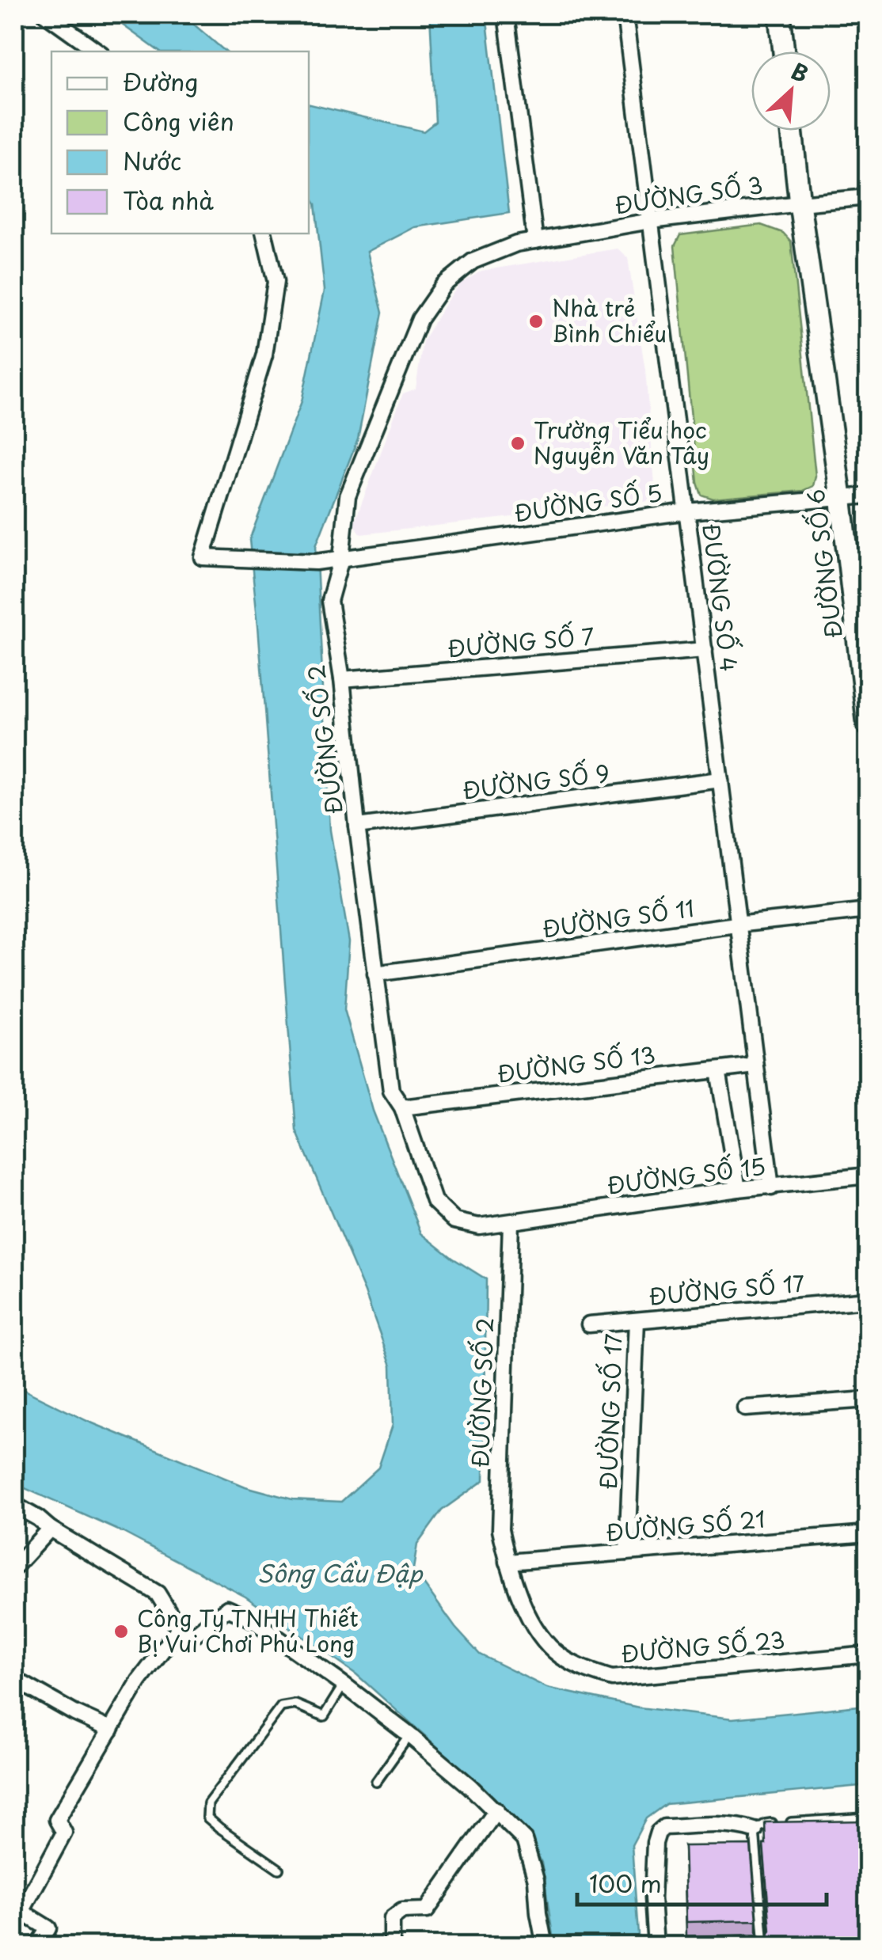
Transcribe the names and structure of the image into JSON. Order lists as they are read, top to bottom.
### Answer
{
  "streets": {
    "street": [
      "ĐƯỜNG SỐ 3",
      "ĐƯỜNG SỐ 5",
      "ĐƯỜNG SỐ 6",
      "ĐƯỜNG SỐ 4",
      "ĐƯỜNG SỐ 7",
      "ĐƯỜNG SỐ 2",
      "ĐƯỜNG SỐ 9",
      "ĐƯỜNG SỐ 11",
      "ĐƯỜNG SỐ 13",
      "ĐƯỜNG SỐ 15",
      "ĐƯỜNG SỐ 17",
      "ĐƯỜNG SỐ 21",
      "ĐƯỜNG SỐ 23"
    ]
  },
  "crossings": [
    ["ĐƯỜNG SỐ 3", "ĐƯỜNG SỐ 6"],
    ["ĐƯỜNG SỐ 3", "ĐƯỜNG SỐ 4"],
    ["ĐƯỜNG SỐ 3", "ĐƯỜNG SỐ 2"],
    ["ĐƯỜNG SỐ 5", "ĐƯỜNG SỐ 6"],
    ["ĐƯỜNG SỐ 5", "ĐƯỜNG SỐ 4"],
    ["ĐƯỜNG SỐ 5", "ĐƯỜNG SỐ 2"],
    ["ĐƯỜNG SỐ 4", "ĐƯỜNG SỐ 7"],
    ["ĐƯỜNG SỐ 4", "ĐƯỜNG SỐ 9"],
    ["ĐƯỜNG SỐ 4", "ĐƯỜNG SỐ 11"],
    ["ĐƯỜNG SỐ 4", "ĐƯỜNG SỐ 13"],
    ["ĐƯỜNG SỐ 4", "ĐƯỜNG SỐ 15"],
    ["ĐƯỜNG SỐ 7", "ĐƯỜNG SỐ 2"],
    ["ĐƯỜNG SỐ 2", "ĐƯỜNG SỐ 9"],
    ["ĐƯỜNG SỐ 2", "ĐƯỜNG SỐ 11"],
    ["ĐƯỜNG SỐ 2", "ĐƯỜNG SỐ 13"],
    ["ĐƯỜNG SỐ 2", "ĐƯỜNG SỐ 15"],
    ["ĐƯỜNG SỐ 2", "ĐƯỜNG SỐ 21"],
    ["ĐƯỜNG SỐ 2", "ĐƯỜNG SỐ 23"],
    ["ĐƯỜNG SỐ 17", "ĐƯỜNG SỐ 21"],
    ["ĐƯỜNG SỐ 21", "ĐƯỜNG SỐ 23"]
  ],
  "water": ["Sông Cầu Đập"],
  "places": ["Nhà trẻ Bình Chiểu", "Trường Tiểu học Nguyễn Văn Tây", "Công Ty TNHH Thiết Bị Vui Chơi Phú Long"],
  "legend": [
    "Đường",
    "Công viên",
    "Nước",
    "Tòa nhà"
  ],
  "scale_bar": "100 m",
  "north": "top right"
}
